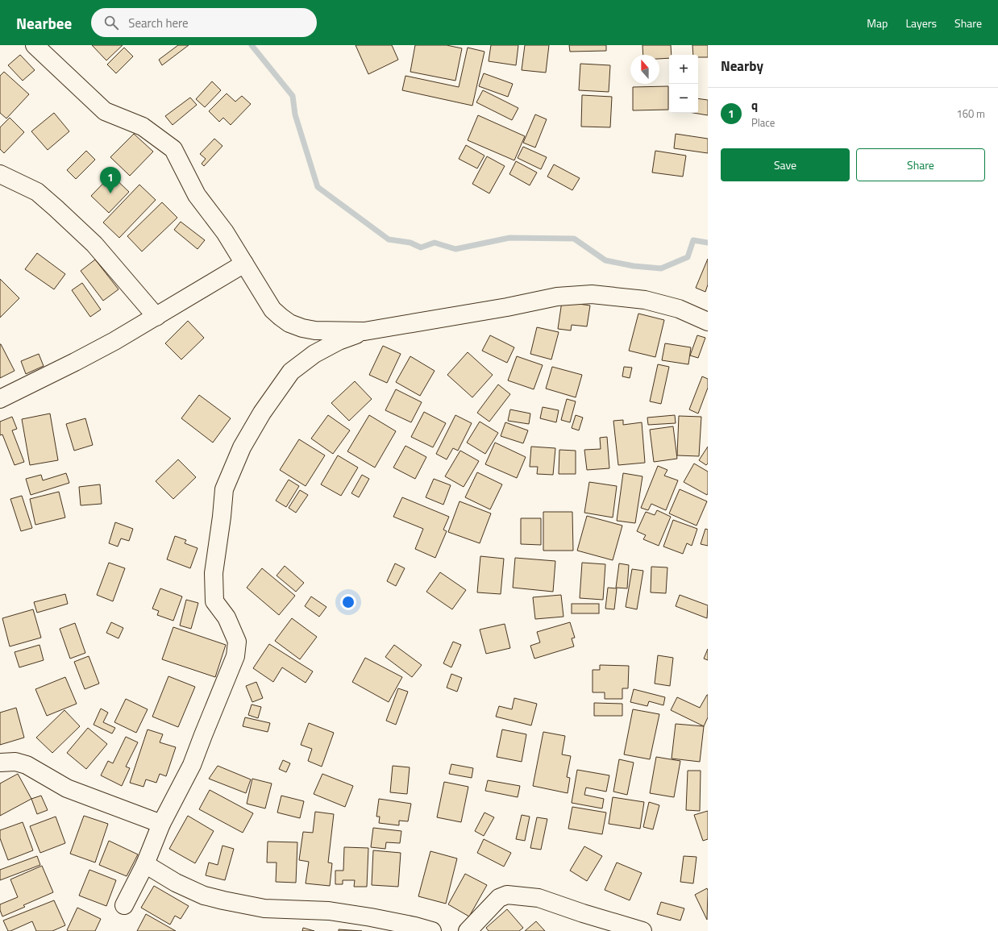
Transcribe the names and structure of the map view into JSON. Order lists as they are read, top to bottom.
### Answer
{
  "north": "top",
  "page": {
    "header": "Nearbee",
    "search": "Search here",
    "nav": ["Map", "Layers", "Share"],
    "heading": "Nearby",
    "map_buttons": ["+", "−"],
    "list": [
      {
        "mark": "1",
        "name": "q",
        "note": "Place",
        "value": "160 m"
      }
    ],
    "buttons": ["Save", "Share"],
    "pins": "1"
  }
}
